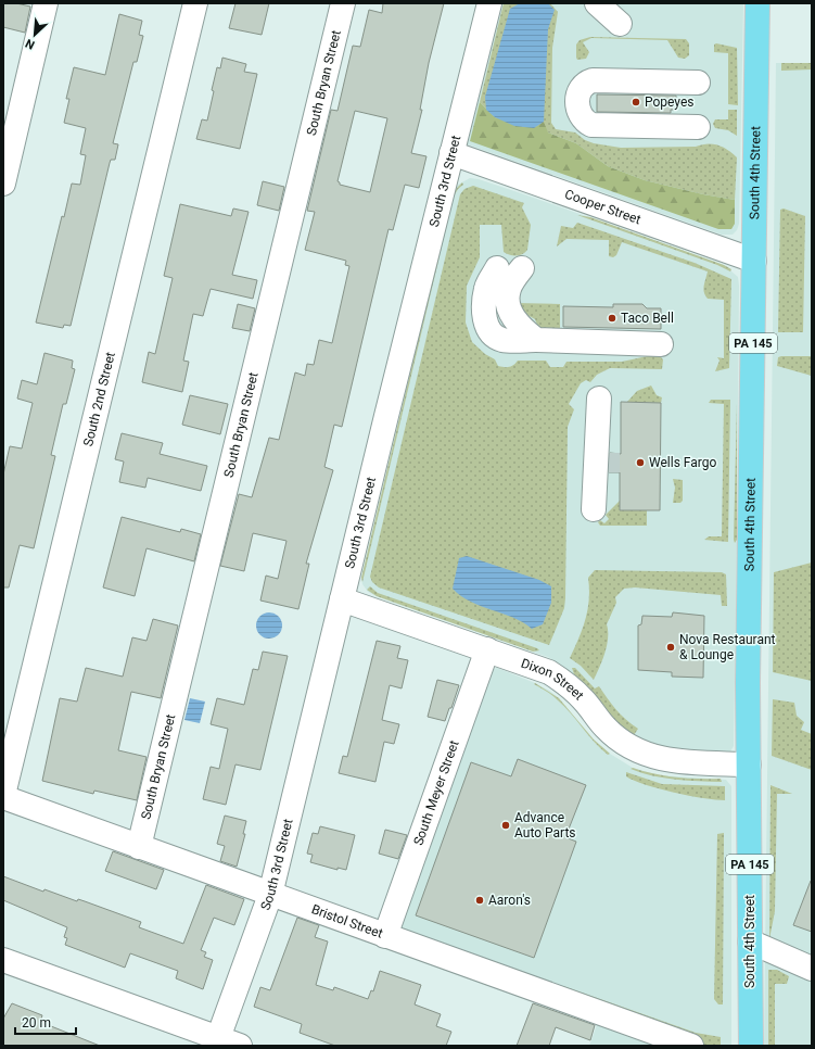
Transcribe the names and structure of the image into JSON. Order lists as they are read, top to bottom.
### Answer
{
  "streets": {
    "main road": ["South 4th Street", "PA 145"],
    "street": [
      "South Bryan Street",
      "South 3rd Street",
      "Cooper Street",
      "South 2nd Street",
      "Dixon Street",
      "South Meyer Street",
      "Bristol Street"
    ]
  },
  "crossings": [
    ["South Bryan Street", "Bristol Street"],
    ["South 4th Street", "Cooper Street"],
    ["South 4th Street", "Dixon Street"],
    ["South 3rd Street", "Cooper Street"],
    ["South 3rd Street", "Dixon Street"],
    ["South 3rd Street", "Bristol Street"],
    ["South 2nd Street", "Bristol Street"],
    ["Dixon Street", "South Meyer Street"],
    ["South Meyer Street", "Bristol Street"]
  ],
  "places": [
    "Popeyes",
    "Taco Bell",
    "Wells Fargo",
    "Nova Restaurant & Lounge",
    "Advance Auto Parts",
    "Aaron's"
  ],
  "scale_bar": "20 m",
  "north": "bottom left"
}
